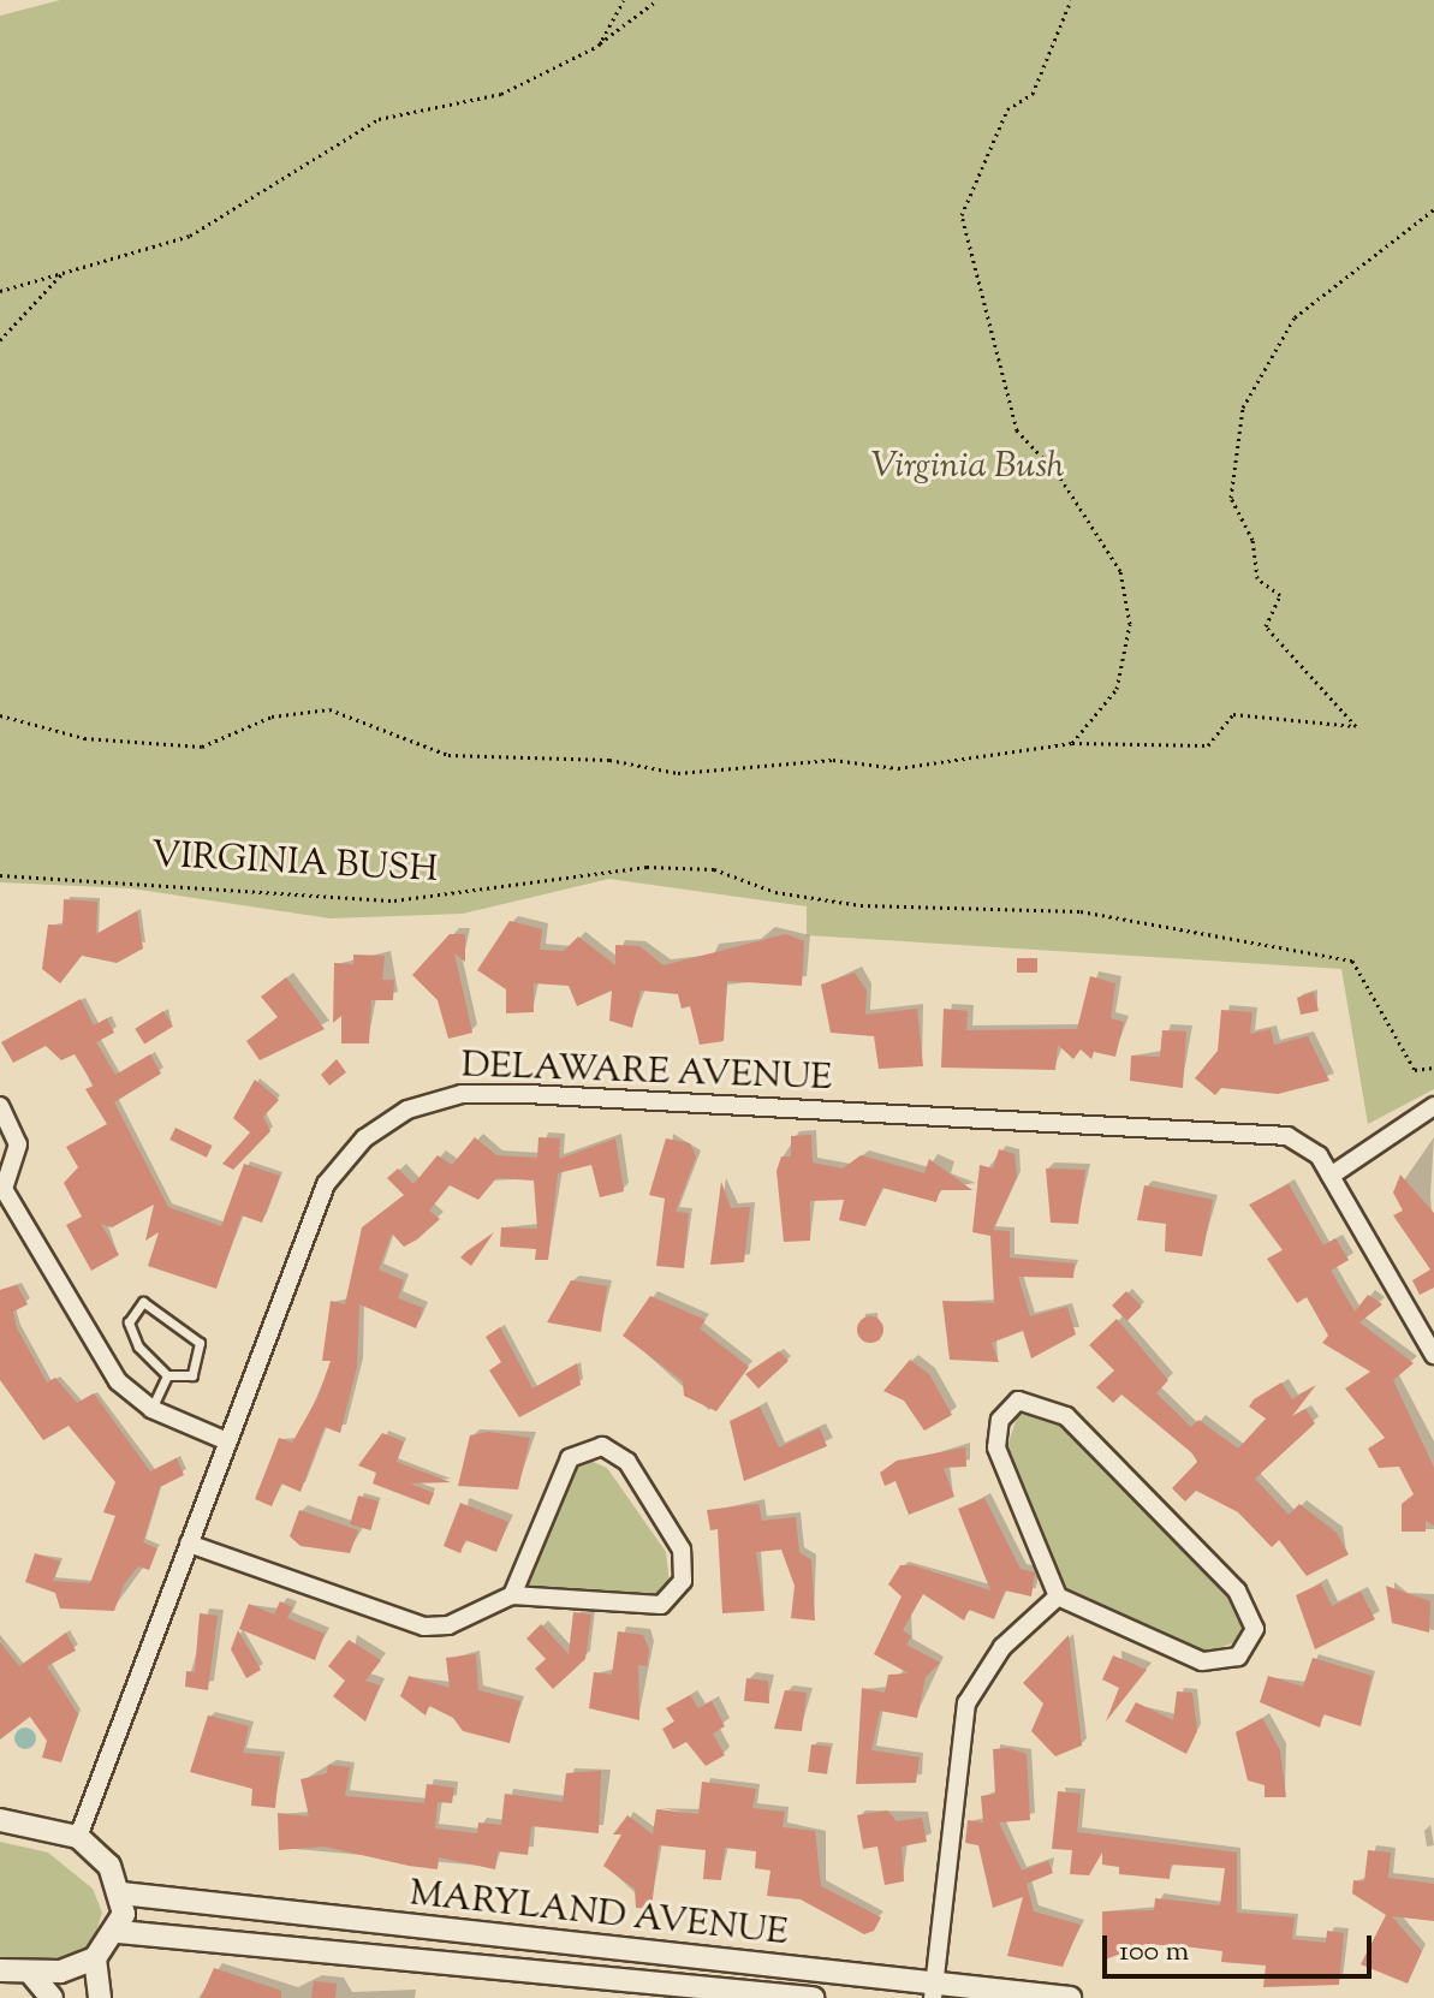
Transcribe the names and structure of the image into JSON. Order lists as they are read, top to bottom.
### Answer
{
  "streets": {
    "street": ["DELAWARE AVENUE", "MARYLAND AVENUE"],
    "path": ["VIRGINIA BUSH"]
  },
  "parks": ["Virginia Bush"],
  "scale_bar": "100 m"
}
